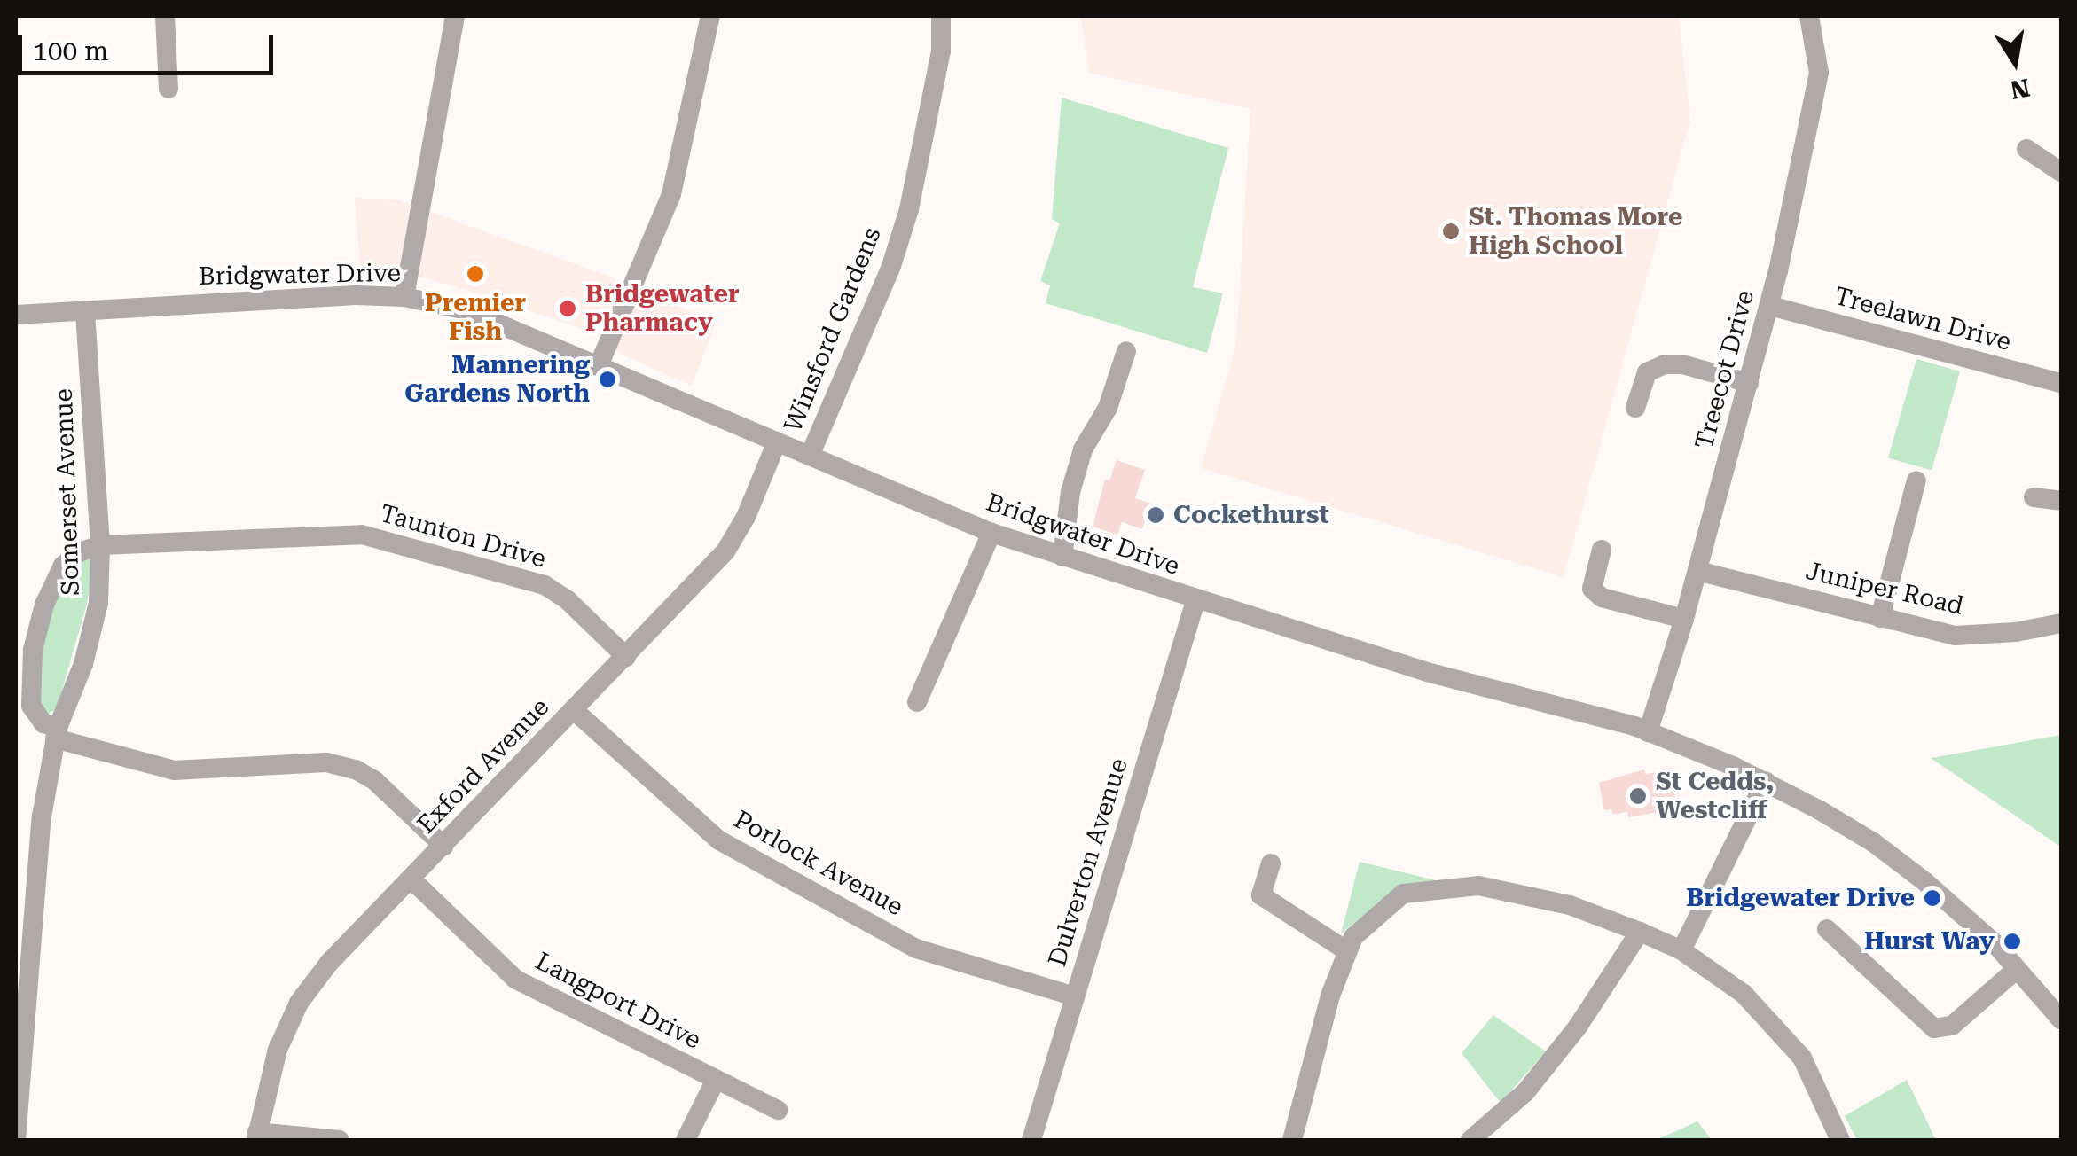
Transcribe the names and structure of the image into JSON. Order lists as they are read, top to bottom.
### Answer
{
  "streets": {
    "street": [
      "Bridgwater Drive",
      "Treelawn Drive",
      "Winsford Gardens",
      "Treecot Drive",
      "Somerset Avenue",
      "Taunton Drive",
      "Juniper Road",
      "Exford Avenue",
      "Dulverton Avenue",
      "Porlock Avenue",
      "Langport Drive"
    ]
  },
  "crossings": [
    ["Bridgwater Drive", "Winsford Gardens"],
    ["Bridgwater Drive", "Treecot Drive"],
    ["Bridgwater Drive", "Somerset Avenue"],
    ["Bridgwater Drive", "Exford Avenue"],
    ["Bridgwater Drive", "Dulverton Avenue"],
    ["Treelawn Drive", "Treecot Drive"],
    ["Treecot Drive", "Juniper Road"],
    ["Somerset Avenue", "Taunton Drive"],
    ["Taunton Drive", "Exford Avenue"],
    ["Exford Avenue", "Porlock Avenue"],
    ["Exford Avenue", "Langport Drive"],
    ["Dulverton Avenue", "Porlock Avenue"]
  ],
  "places": [
    "St. Thomas More High School",
    "Premier Fish",
    "Bridgewater Pharmacy",
    "Mannering Gardens North",
    "Cockethurst",
    "St Cedds, Westcliff",
    "Bridgewater Drive",
    "Hurst Way"
  ],
  "scale_bar": "100 m",
  "north": "bottom"
}
